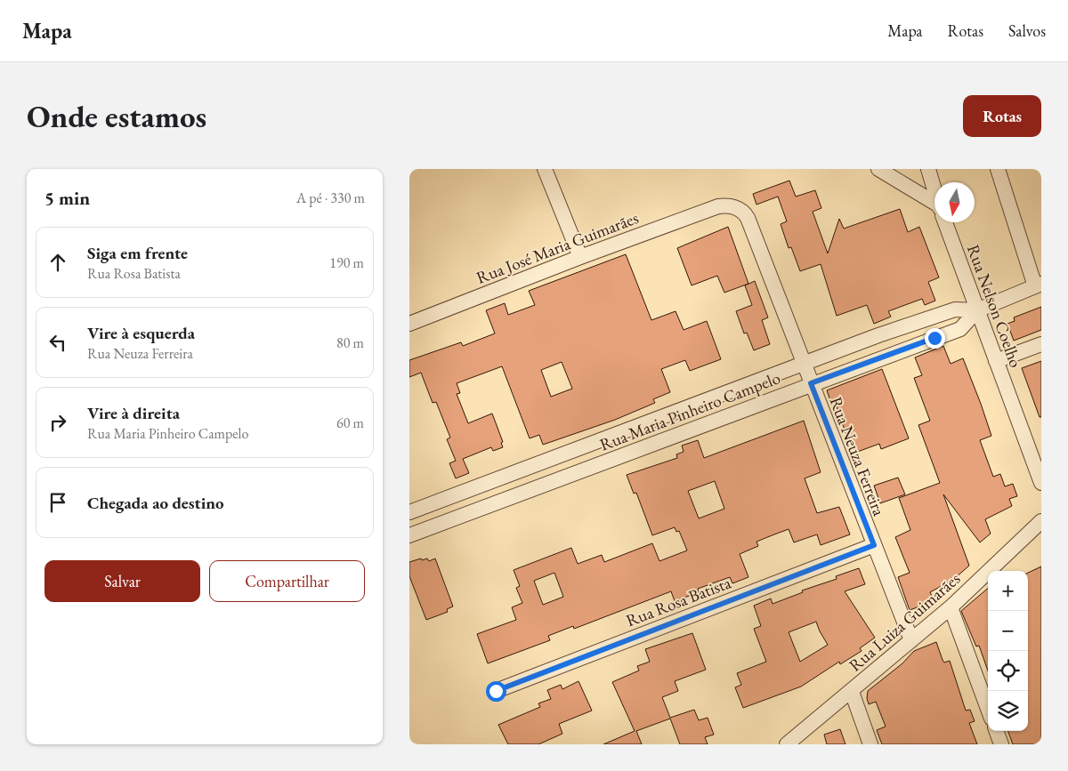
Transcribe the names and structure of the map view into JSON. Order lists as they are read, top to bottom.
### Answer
{
  "streets": {
    "street": [
      "Rua José Maria Guimarães",
      "Rua Nelson Coelho",
      "Rua Maria Pinheiro Campelo",
      "Rua Neuza Ferreira",
      "Rua Rosa Batista",
      "Rua Luiza Guimarães"
    ]
  },
  "crossings": [
    ["Rua José Maria Guimarães", "Rua Neuza Ferreira"],
    ["Rua Nelson Coelho", "Rua Maria Pinheiro Campelo"],
    ["Rua Maria Pinheiro Campelo", "Rua Neuza Ferreira"],
    ["Rua Neuza Ferreira", "Rua Rosa Batista"],
    ["Rua Neuza Ferreira", "Rua Luiza Guimarães"]
  ],
  "north": "bottom",
  "page": {
    "header": "Mapa",
    "nav": ["Mapa", "Rotas", "Salvos"],
    "buttons": [
      "Rotas",
      ["Salvar", "Compartilhar"]
    ],
    "title": "Onde estamos",
    "heading": ["5 min", "A pé · 330 m"],
    "list": [
      ["Siga em frente", "Rua Rosa Batista", "190 m"],
      ["Vire à esquerda", "Rua Neuza Ferreira", "80 m"],
      ["Vire à direita", "Rua Maria Pinheiro Campelo", "60 m"],
      "Chegada ao destino"
    ],
    "map_buttons": ["+", "−"]
  }
}
